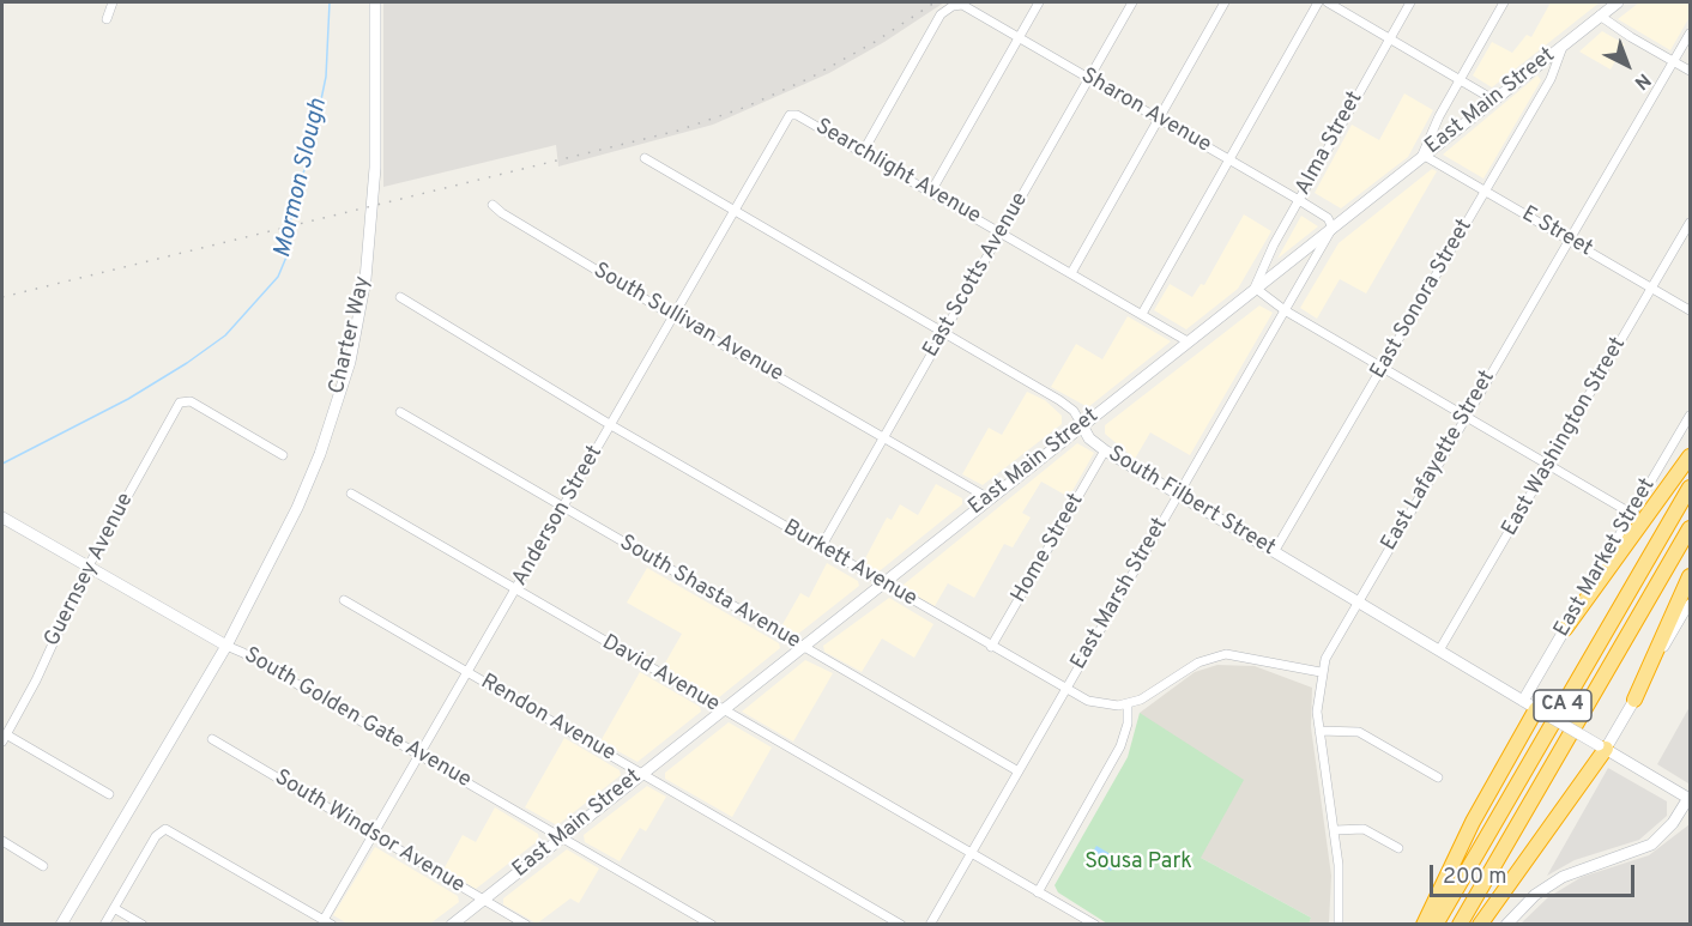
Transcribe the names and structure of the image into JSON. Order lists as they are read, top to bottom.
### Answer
{
  "streets": {
    "highway": ["CA 4"],
    "main road": [
      "East Main Street",
      "Charter Way",
      "South Filbert Street",
      "East Market Street",
      "South Golden Gate Avenue"
    ],
    "street": [
      "Sharon Avenue",
      "Alma Street",
      "Searchlight Avenue",
      "E Street",
      "East Scotts Avenue",
      "East Sonora Street",
      "South Sullivan Avenue",
      "East Washington Street",
      "East Lafayette Street",
      "Anderson Street",
      "Home Street",
      "Burkett Avenue",
      "Guernsey Avenue",
      "South Shasta Avenue",
      "East Marsh Street",
      "David Avenue",
      "Rendon Avenue",
      "South Windsor Avenue"
    ]
  },
  "crossings": [
    ["East Main Street", "Sharon Avenue"],
    ["East Main Street", "Alma Street"],
    ["East Main Street", "Searchlight Avenue"],
    ["East Main Street", "E Street"],
    ["East Main Street", "East Sonora Street"],
    ["East Main Street", "South Sullivan Avenue"],
    ["East Main Street", "South Filbert Street"],
    ["East Main Street", "Burkett Avenue"],
    ["East Main Street", "South Shasta Avenue"],
    ["East Main Street", "East Marsh Street"],
    ["East Main Street", "David Avenue"],
    ["East Main Street", "South Golden Gate Avenue"],
    ["East Main Street", "Rendon Avenue"],
    ["East Main Street", "South Windsor Avenue"],
    ["Sharon Avenue", "Alma Street"],
    ["Sharon Avenue", "Searchlight Avenue"],
    ["Sharon Avenue", "East Scotts Avenue"],
    ["Sharon Avenue", "East Marsh Street"],
    ["Searchlight Avenue", "East Scotts Avenue"],
    ["Searchlight Avenue", "Anderson Street"],
    ["E Street", "East Sonora Street"],
    ["E Street", "East Washington Street"],
    ["E Street", "East Lafayette Street"],
    ["East Scotts Avenue", "South Sullivan Avenue"],
    ["East Scotts Avenue", "South Filbert Street"],
    ["East Scotts Avenue", "Burkett Avenue"],
    ["East Sonora Street", "South Filbert Street"],
    ["South Sullivan Avenue", "Anderson Street"],
    ["Charter Way", "South Golden Gate Avenue"],
    ["East Washington Street", "South Filbert Street"],
    ["East Lafayette Street", "South Filbert Street"],
    ["East Lafayette Street", "Burkett Avenue"],
    ["South Filbert Street", "Anderson Street"],
    ["South Filbert Street", "Home Street"],
    ["South Filbert Street", "East Market Street"],
    ["South Filbert Street", "East Marsh Street"],
    ["Anderson Street", "Burkett Avenue"],
    ["Anderson Street", "South Shasta Avenue"],
    ["Anderson Street", "David Avenue"],
    ["Anderson Street", "South Golden Gate Avenue"],
    ["Anderson Street", "Rendon Avenue"],
    ["Anderson Street", "South Windsor Avenue"],
    ["Home Street", "Burkett Avenue"],
    ["Burkett Avenue", "East Marsh Street"],
    ["Guernsey Avenue", "South Golden Gate Avenue"],
    ["South Shasta Avenue", "East Marsh Street"],
    ["East Marsh Street", "David Avenue"]
  ],
  "water": ["Mormon Slough"],
  "parks": ["Sousa Park"],
  "scale_bar": "200 m",
  "north": "bottom right"
}
